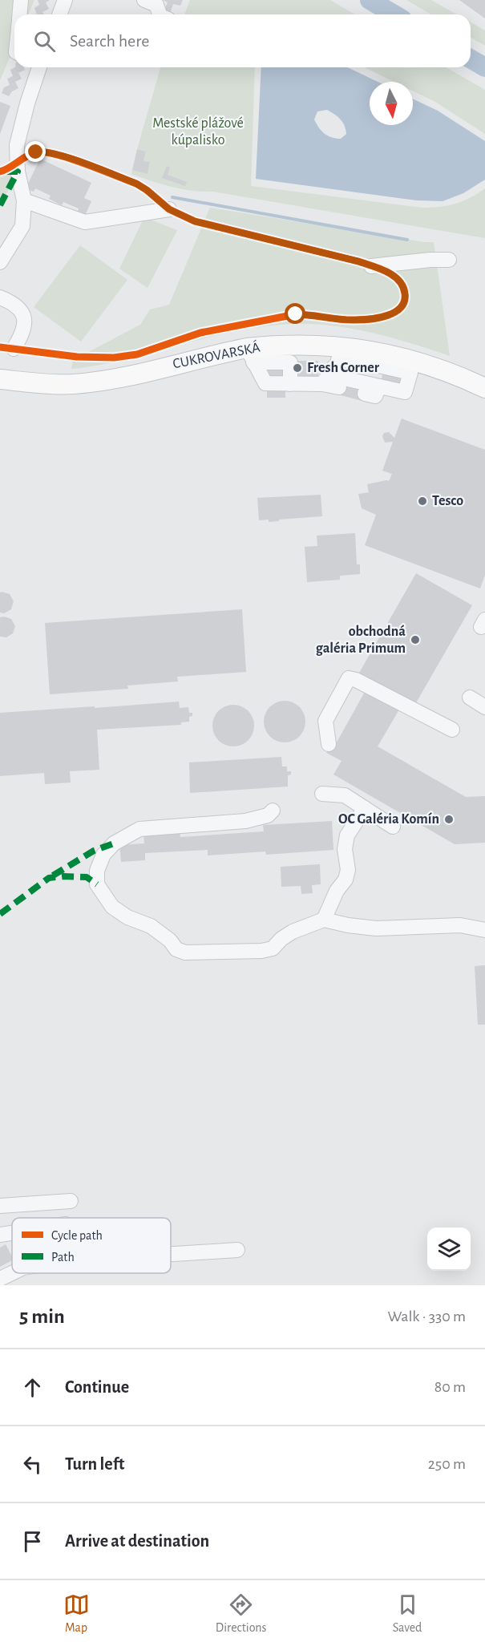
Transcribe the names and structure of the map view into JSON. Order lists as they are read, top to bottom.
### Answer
{
  "streets": {
    "main road": ["CUKROVARSKÁ"]
  },
  "parks": ["Mestské plážové kúpalisko"],
  "places": [
    "Fresh Corner",
    "Tesco",
    "obchodná galéria Primum",
    "OC Galéria Komín"
  ],
  "legend": ["Cycle path", "Path"],
  "north": "bottom",
  "page": {
    "search": "Search here",
    "heading": ["5 min", "Walk · 330 m"],
    "list": [
      ["Continue", "80 m"],
      ["Turn left", "250 m"],
      "Arrive at destination"
    ],
    "nav": ["Map", "Directions", "Saved"]
  }
}
